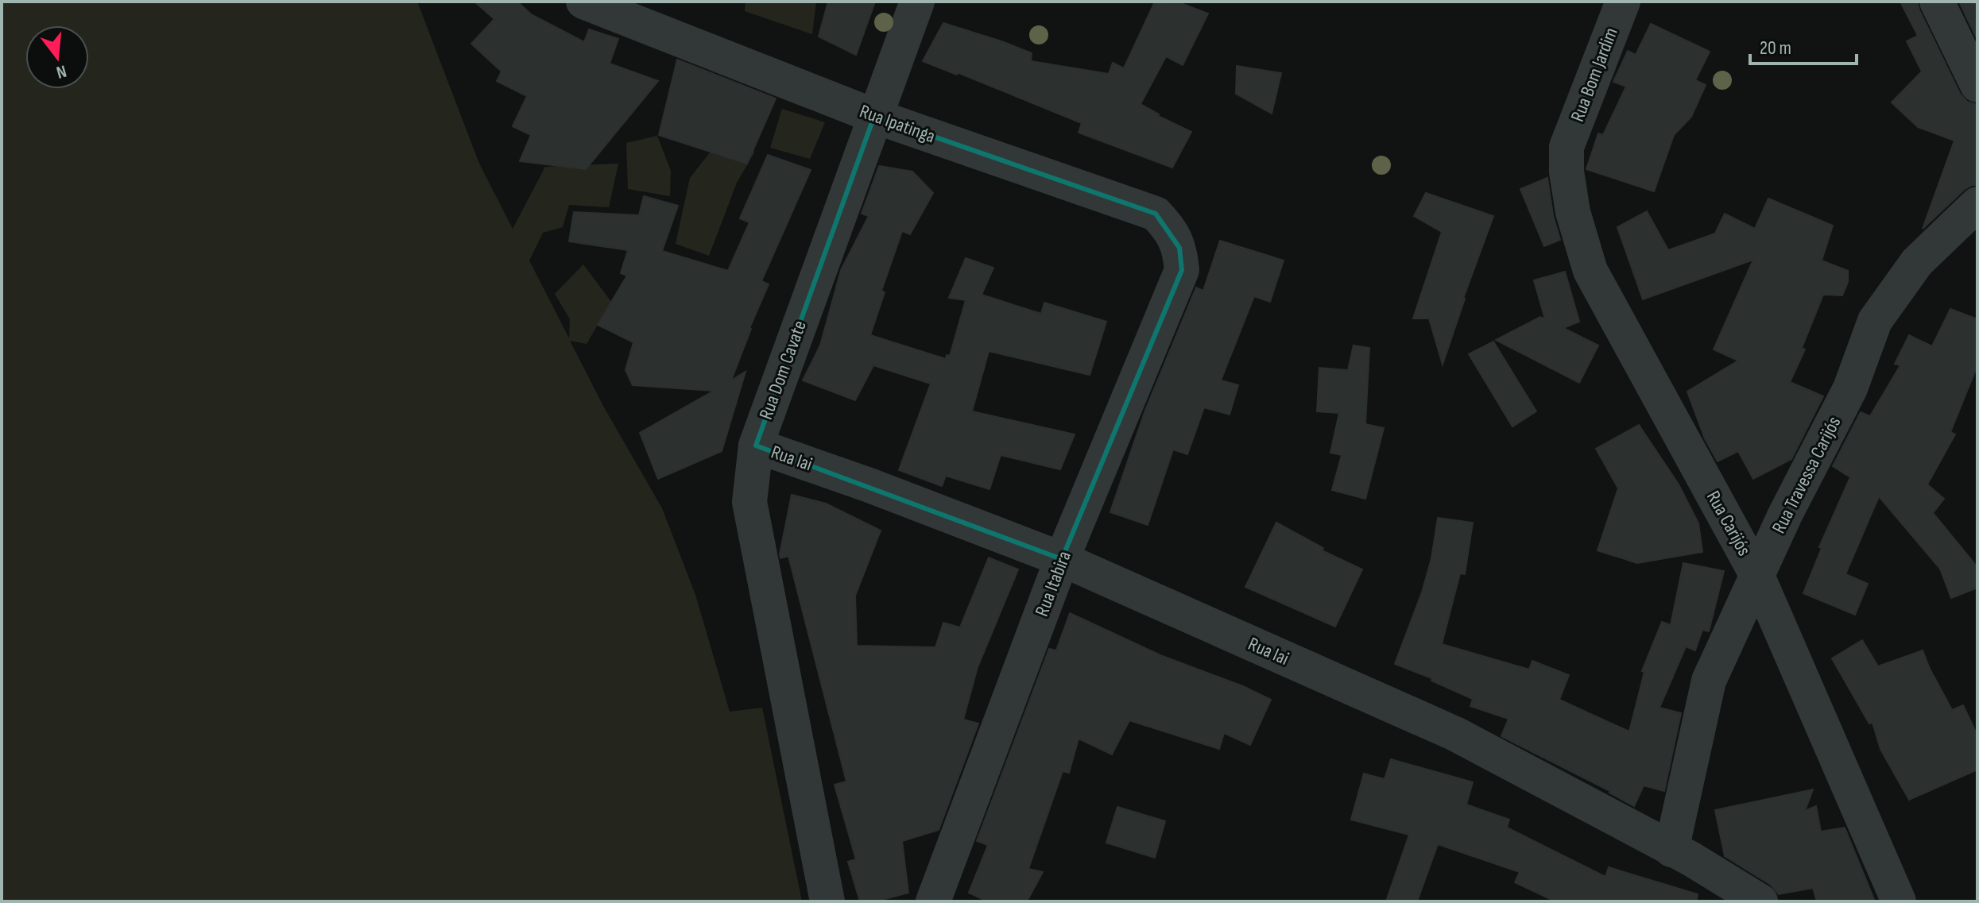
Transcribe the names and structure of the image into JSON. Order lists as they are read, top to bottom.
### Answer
{
  "streets": {
    "street": [
      "Rua Bom Jardim",
      "Rua Ipatinga",
      "Rua Dom Cavate",
      "Rua Iai",
      "Rua Travessa Carijós",
      "Rua Carijós",
      "Rua Itabira"
    ]
  },
  "crossings": [
    ["Rua Bom Jardim", "Rua Carijós"],
    ["Rua Ipatinga", "Rua Dom Cavate"],
    ["Rua Ipatinga", "Rua Itabira"],
    ["Rua Dom Cavate", "Rua Iai"],
    ["Rua Iai", "Rua Travessa Carijós"],
    ["Rua Iai", "Rua Itabira"],
    ["Rua Travessa Carijós", "Rua Carijós"]
  ],
  "scale_bar": "20 m",
  "north": "bottom"
}
